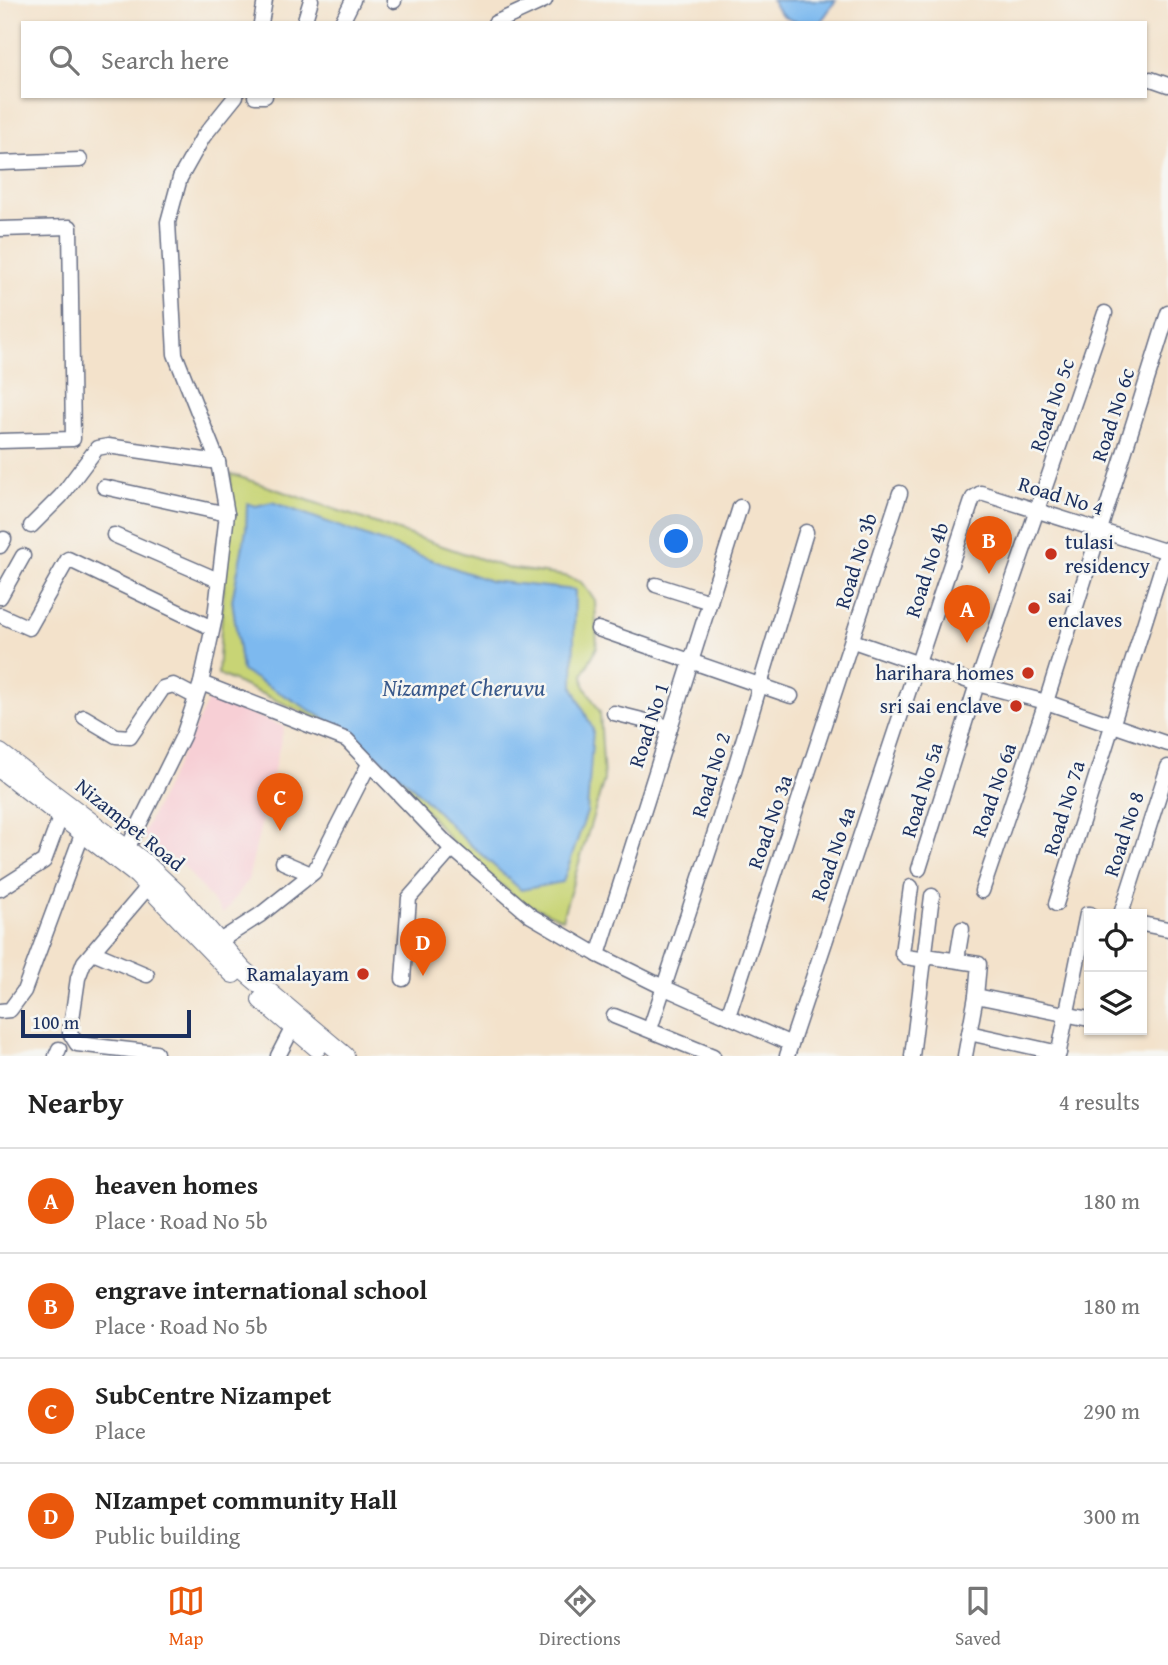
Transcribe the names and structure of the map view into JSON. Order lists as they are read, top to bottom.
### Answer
{
  "streets": {
    "main road": ["Nizampet Road"],
    "street": [
      "Road No 5c",
      "Road No 6c",
      "Road No 4",
      "Road No 3b",
      "Road No 4b",
      "Road No 1",
      "Road No 2",
      "Road No 5a",
      "Road No 6a",
      "Road No 7a",
      "Road No 3a",
      "Road No 8",
      "Road No 4a"
    ]
  },
  "crossings": [
    ["Road No 5c", "Road No 4"],
    ["Road No 5c", "Road No 5a"],
    ["Road No 6c", "Road No 4"],
    ["Road No 6c", "Road No 6a"],
    ["Road No 4", "Road No 4b"],
    ["Road No 4", "Road No 7a"],
    ["Road No 3b", "Road No 3a"],
    ["Road No 4b", "Road No 4a"]
  ],
  "water": ["Nizampet Cheruvu"],
  "places": [
    "tulasi residency",
    "sai enclaves",
    "harihara homes",
    "sri sai enclave",
    "Ramalayam"
  ],
  "scale_bar": "100 m",
  "page": {
    "search": "Search here",
    "pins": [
      "B",
      "A",
      "C",
      "D"
    ],
    "scale": "100 m",
    "heading": ["Nearby", "4 results"],
    "list": [
      {
        "mark": "A",
        "name": "heaven homes",
        "note": "Place · Road No 5b",
        "value": "180 m"
      },
      {
        "mark": "B",
        "name": "engrave international school",
        "note": "Place · Road No 5b",
        "value": "180 m"
      },
      {
        "mark": "C",
        "name": "SubCentre Nizampet",
        "note": "Place",
        "value": "290 m"
      },
      {
        "mark": "D",
        "name": "NIzampet community Hall",
        "note": "Public building",
        "value": "300 m"
      }
    ],
    "nav": ["Map", "Directions", "Saved"]
  }
}
